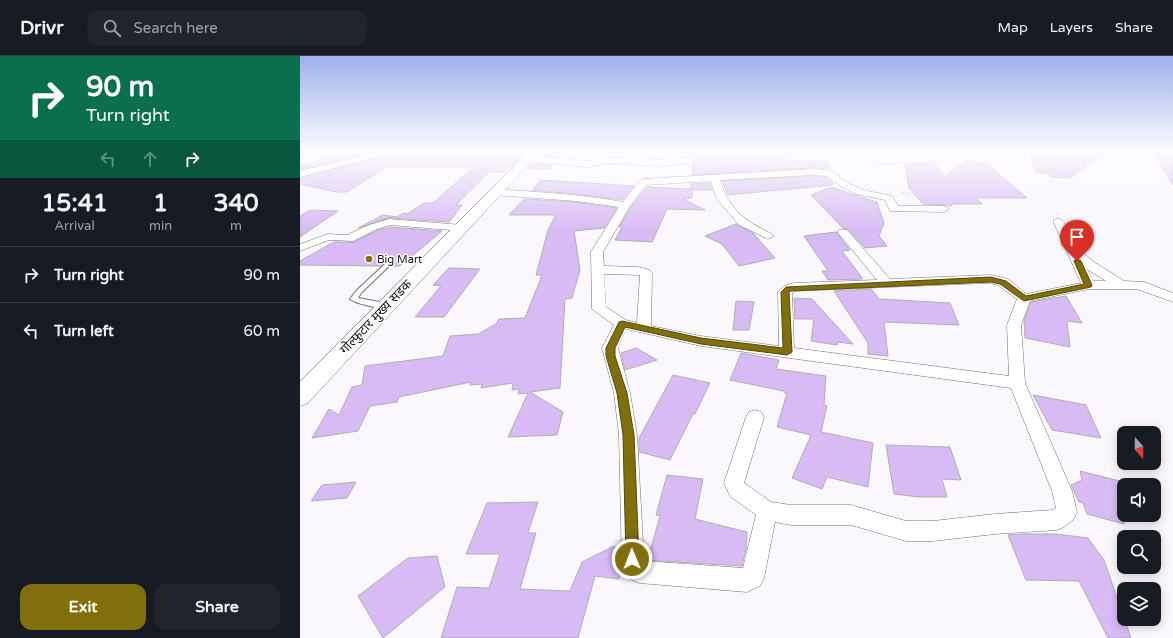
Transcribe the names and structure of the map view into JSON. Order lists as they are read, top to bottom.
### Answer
{
  "streets": {
    "main road": ["गोल्फुटार मुख्य सडक"]
  },
  "places": ["Big Mart"],
  "north": "bottom",
  "page": {
    "header": "Drivr",
    "search": "Search here",
    "nav": ["Map", "Layers", "Share"],
    "turn": ["90 m", "Turn right"],
    "eta": [
      "15:41",
      "Arrival",
      "1",
      "min",
      "340",
      "m"
    ],
    "list": [
      {
        "name": "Turn right",
        "value": "90 m"
      },
      {
        "name": "Turn left",
        "value": "60 m"
      }
    ],
    "buttons": ["Exit", "Share"]
  }
}
